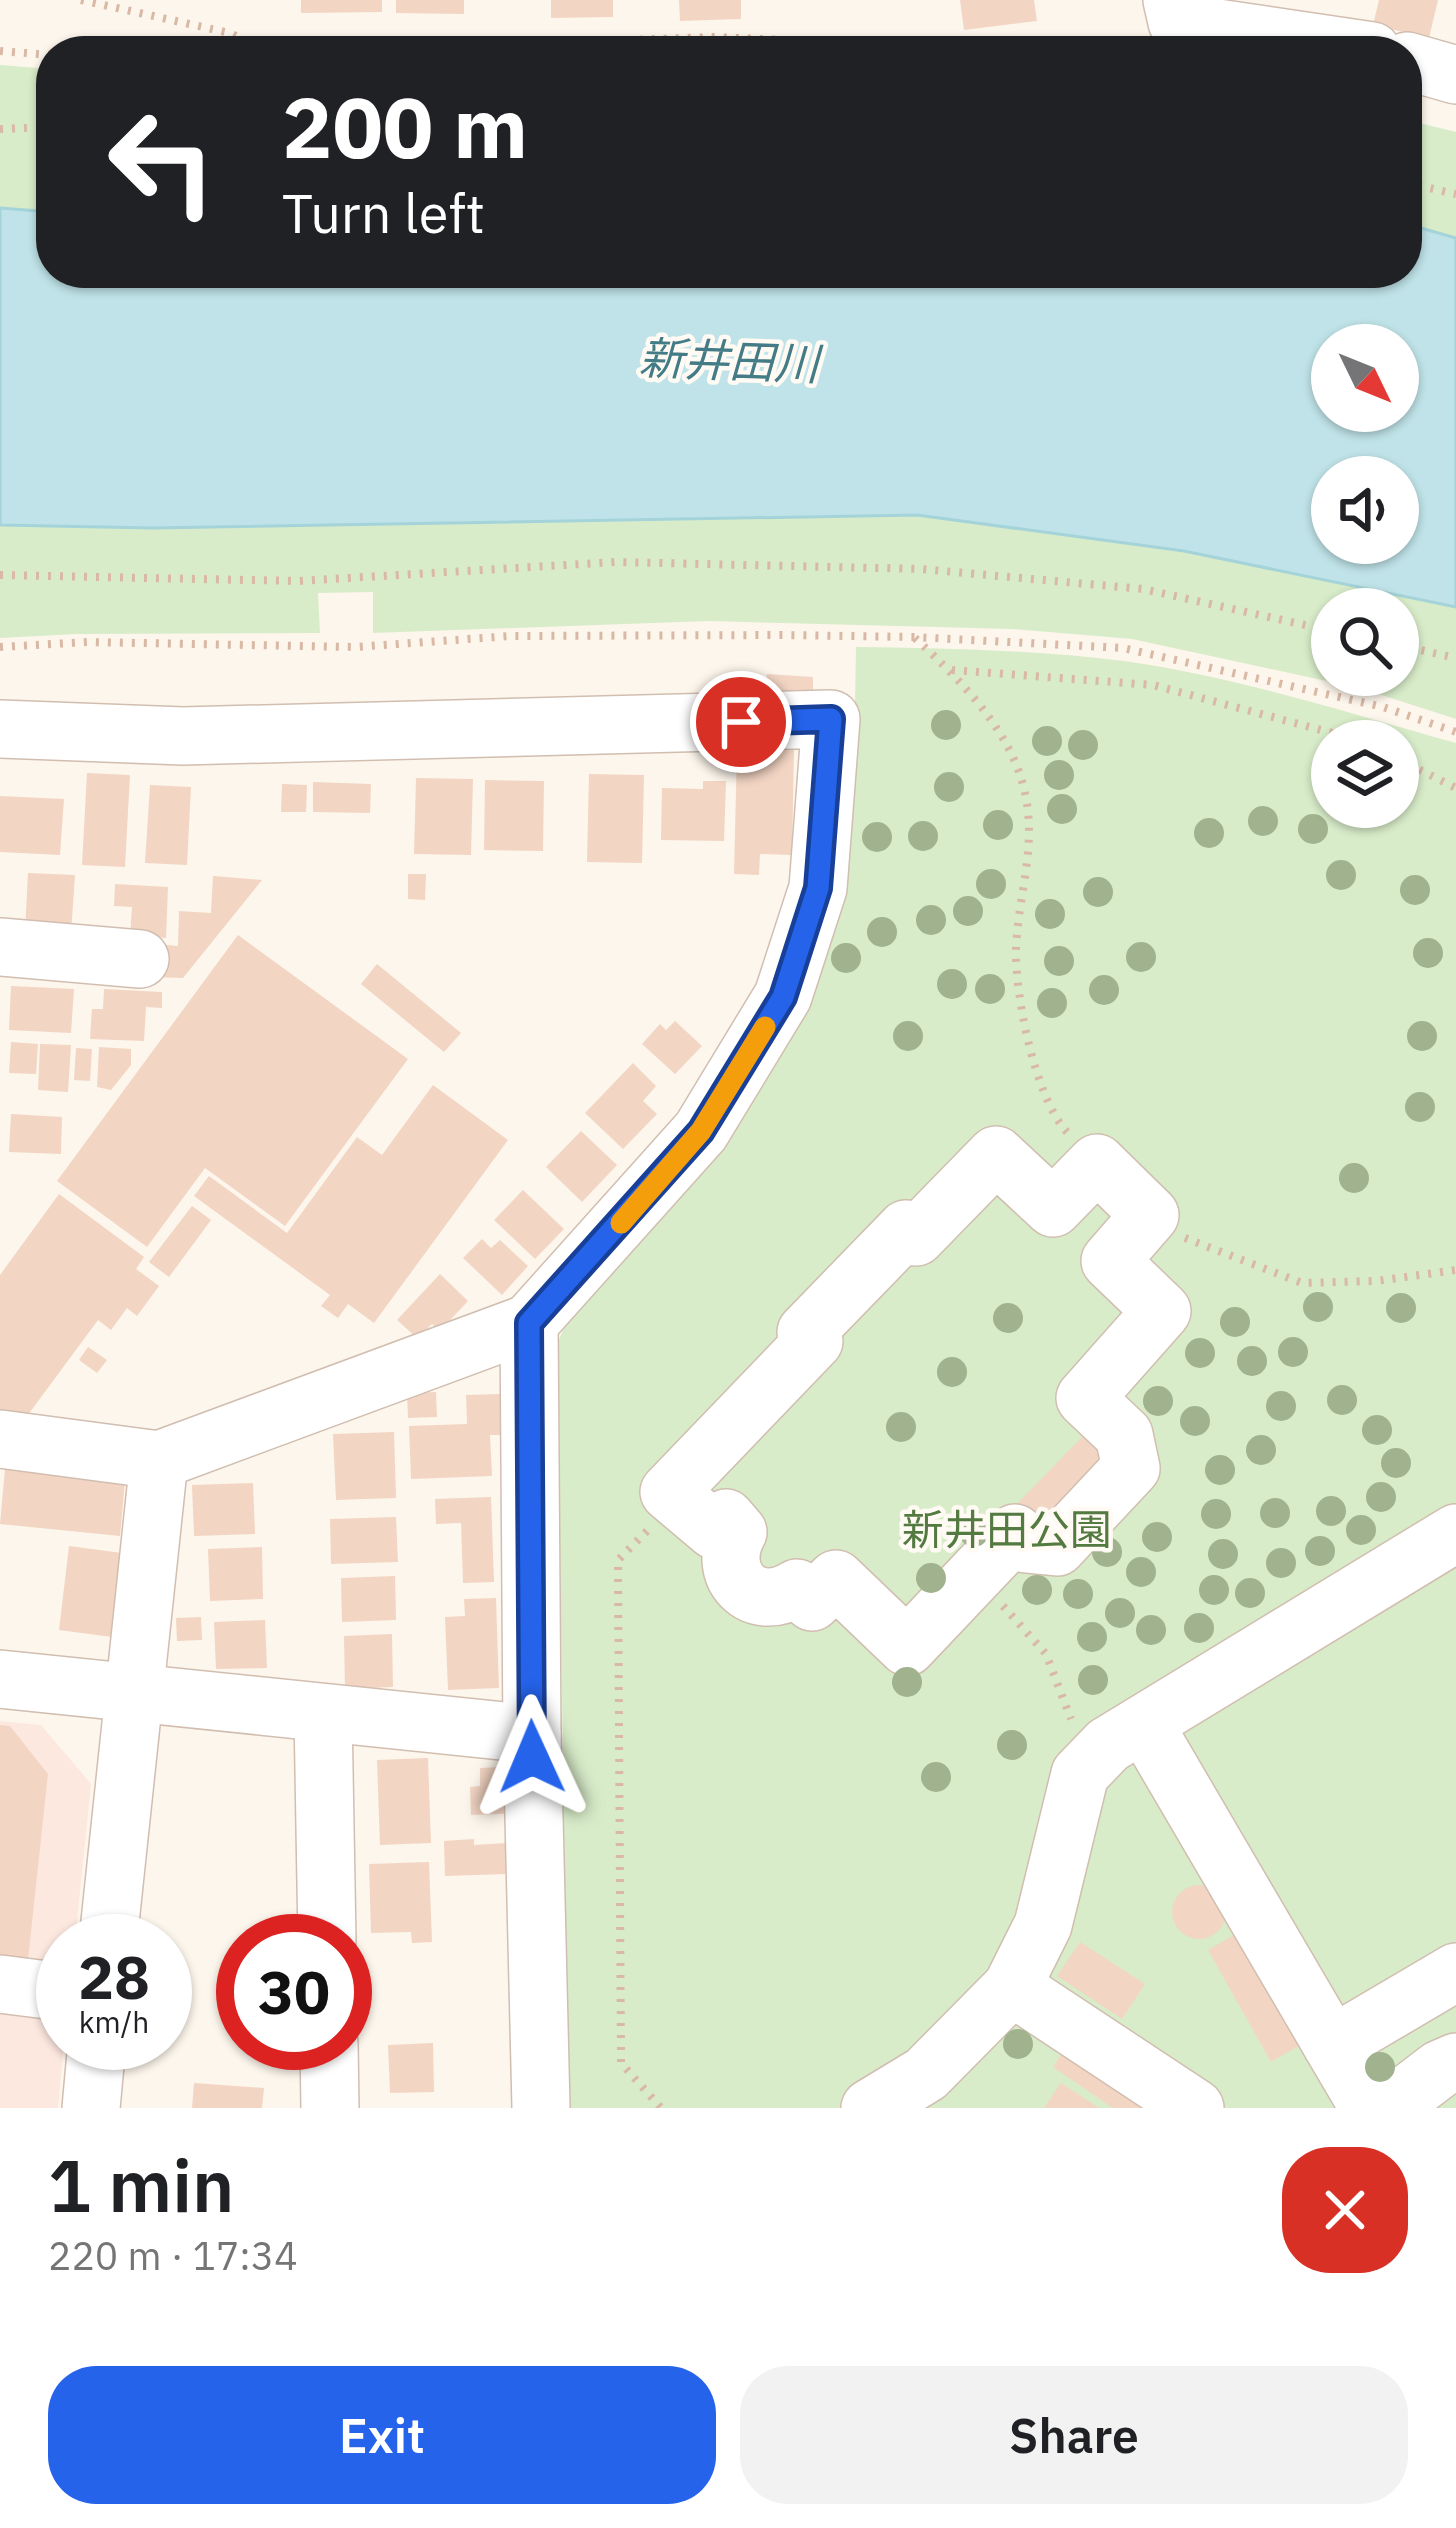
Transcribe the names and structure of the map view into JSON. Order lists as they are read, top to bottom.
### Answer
{
  "water": ["新井田川"],
  "parks": ["新井田公園"],
  "north": "bottom right",
  "page": {
    "turn": ["200 m", "Turn left"],
    "speed": "28 km/h",
    "limit": "30",
    "heading": ["1 min", "220 m · 17:34"],
    "buttons": ["Exit", "Share"]
  }
}
